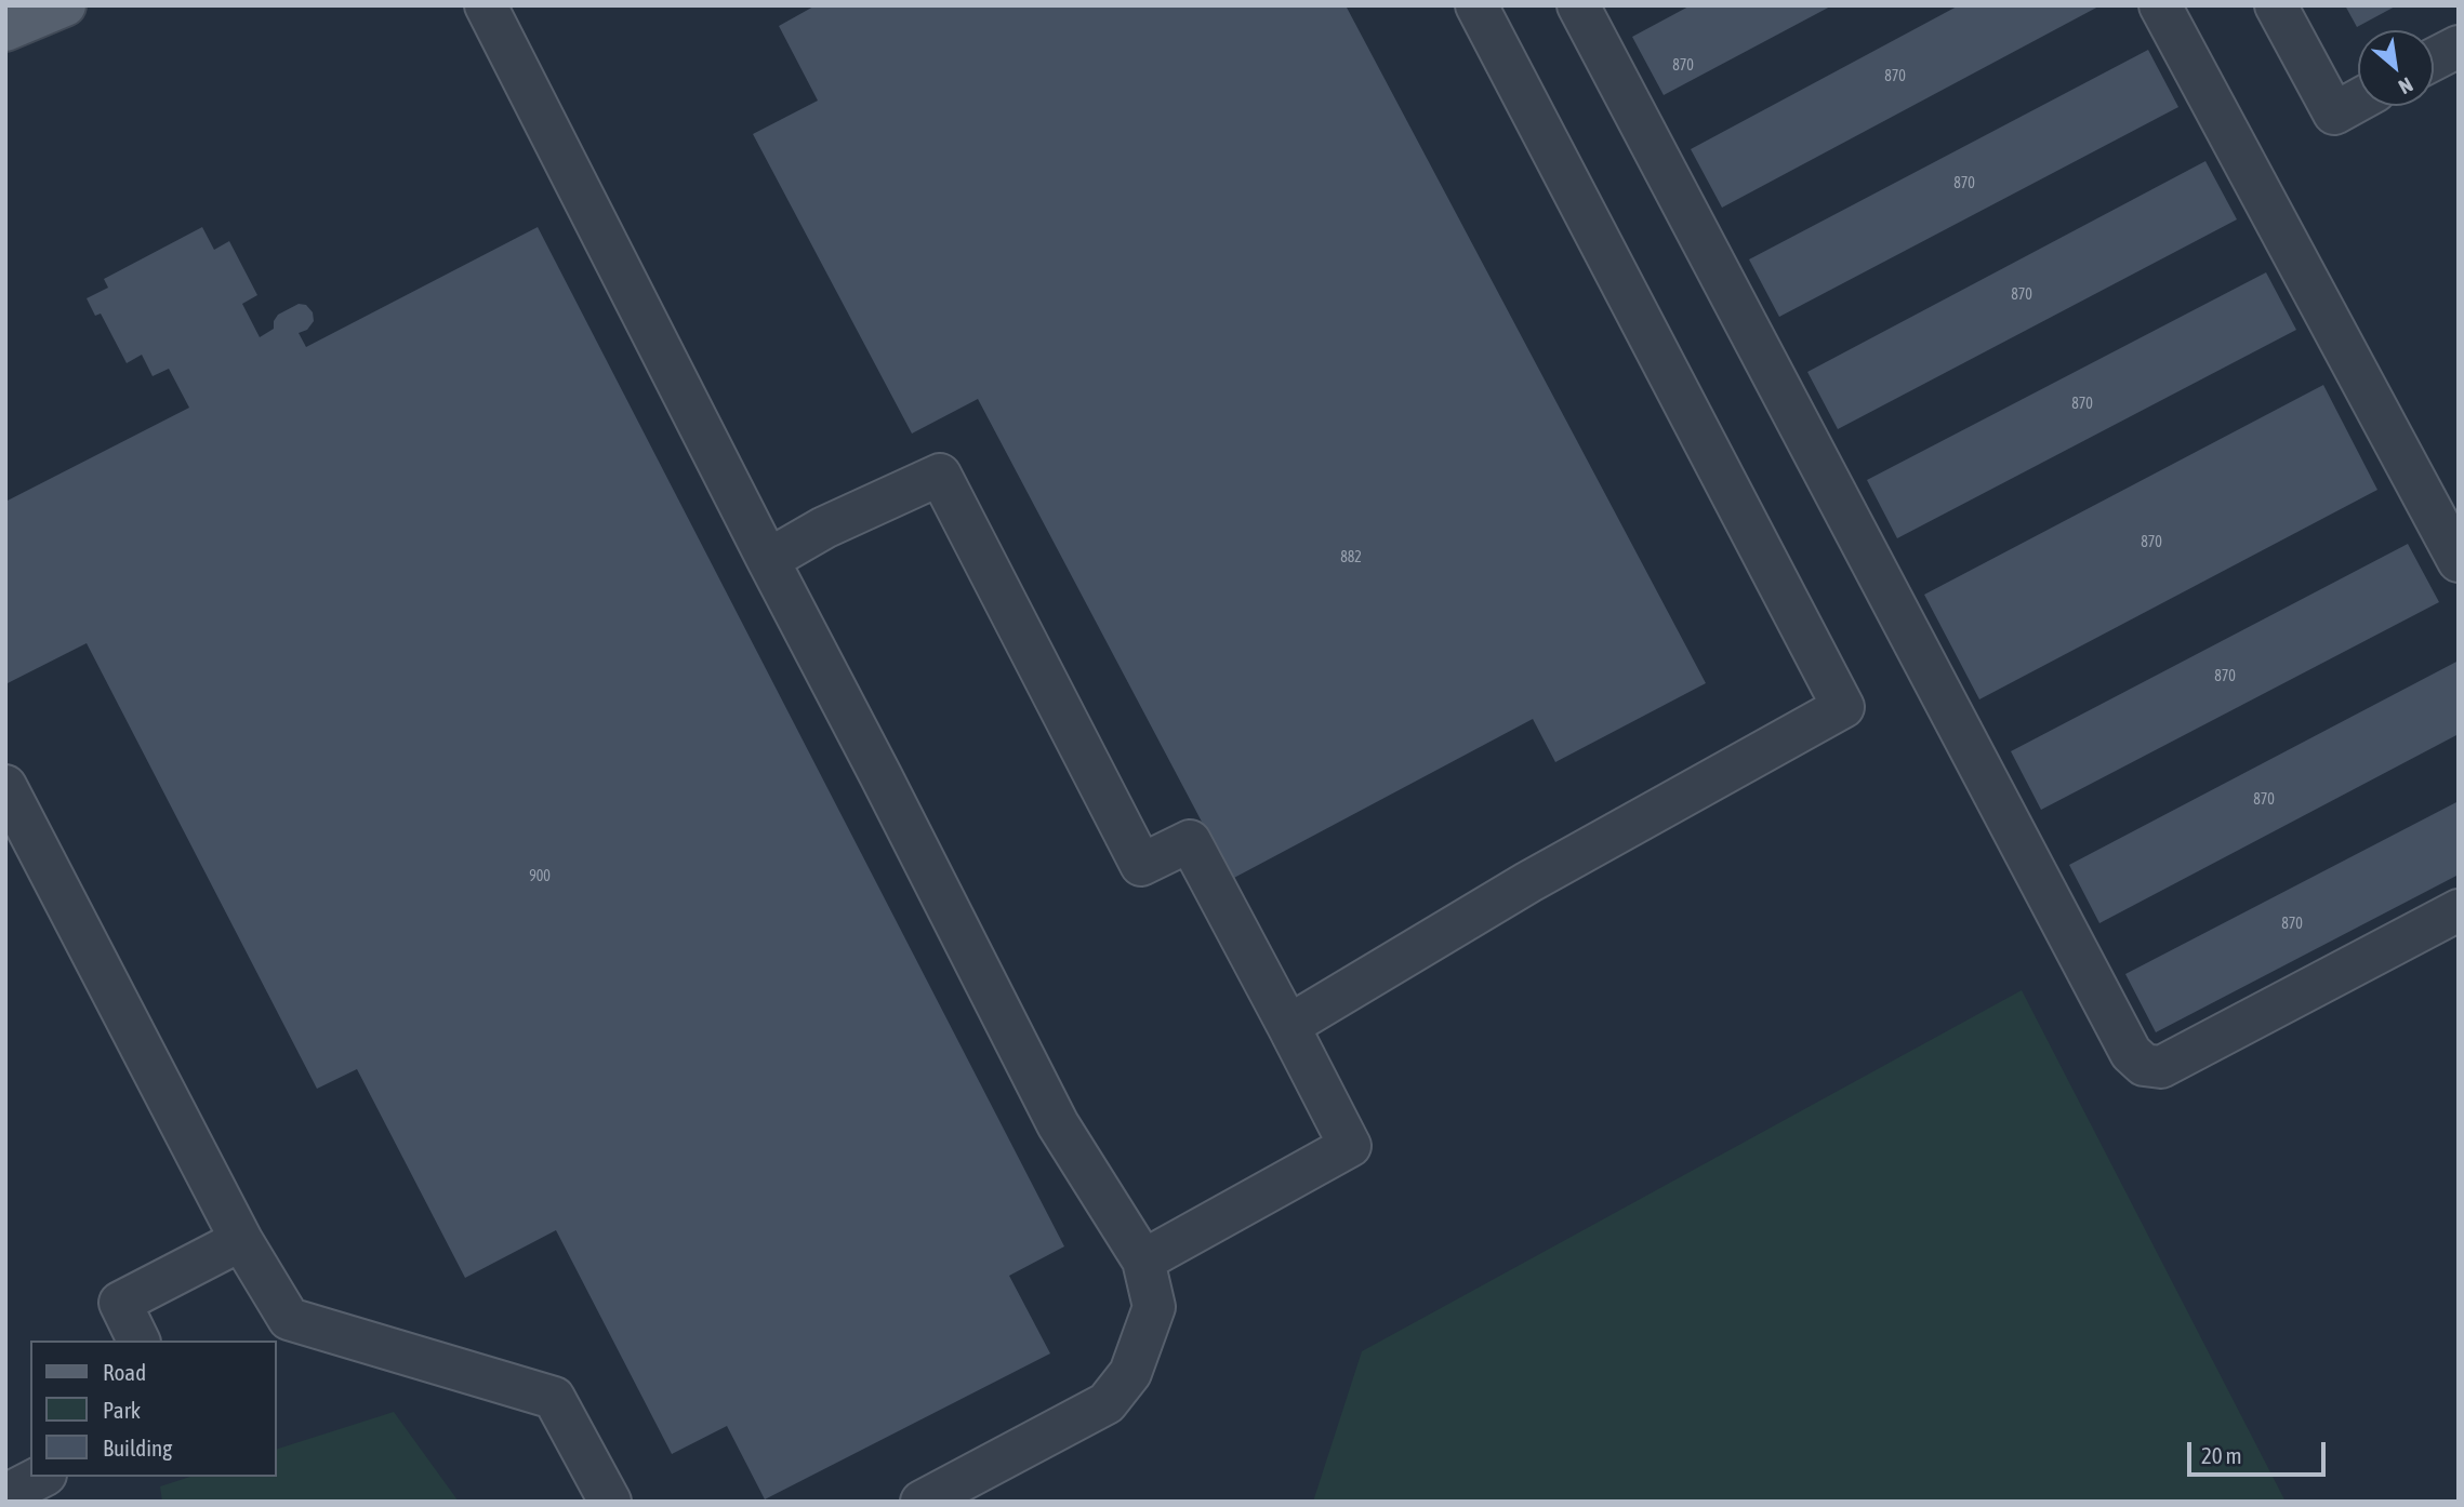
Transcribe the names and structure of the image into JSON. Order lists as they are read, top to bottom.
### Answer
{
  "house_numbers": [
    "870",
    "870",
    "870",
    "870",
    "870",
    "870",
    "882",
    "870",
    "870",
    "900",
    "870"
  ],
  "legend": ["Road", "Park", "Building"],
  "scale_bar": "20 m",
  "north": "bottom right"
}
